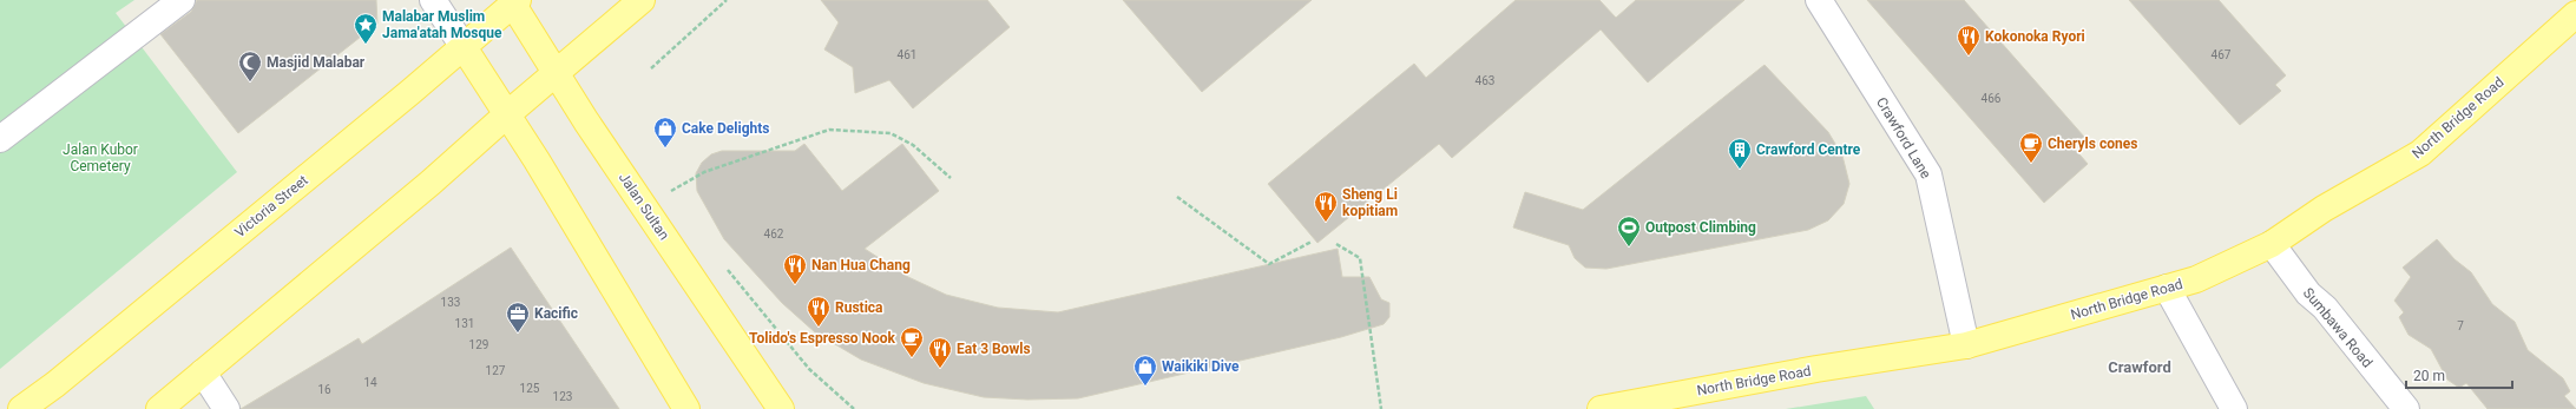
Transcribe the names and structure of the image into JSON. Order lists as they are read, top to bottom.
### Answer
{
  "streets": {
    "main road": ["North Bridge Road", "Victoria Street", "Jalan Sultan"],
    "street": ["Crawford Lane", "Sumbawa Road"]
  },
  "crossings": [
    ["North Bridge Road", "Crawford Lane"],
    ["North Bridge Road", "Sumbawa Road"],
    ["Victoria Street", "Jalan Sultan"]
  ],
  "districts": ["Crawford"],
  "parks": ["Jalan Kubor Cemetery"],
  "places": {
    "place": ["Malabar Muslim Jama'atah Mosque"],
    "restaurant": [
      "Kokonoka Ryori",
      "Sheng Li kopitiam",
      "Nan Hua Chang",
      "Rustica",
      "Eat 3 Bowls"
    ],
    "mosque": ["Masjid Malabar"],
    "shop": ["Cake Delights", "Waikiki Dive"],
    "cafe": ["Cheryls cones", "Tolido's Espresso Nook"],
    "building": ["Crawford Centre"],
    "sports": ["Outpost Climbing"],
    "office": ["Kacific"]
  },
  "house_numbers": [
    "461",
    "467",
    "463",
    "466",
    "462",
    "133",
    "131",
    "7",
    "129",
    "127",
    "14",
    "125",
    "16",
    "123"
  ],
  "scale_bar": "20 m"
}
